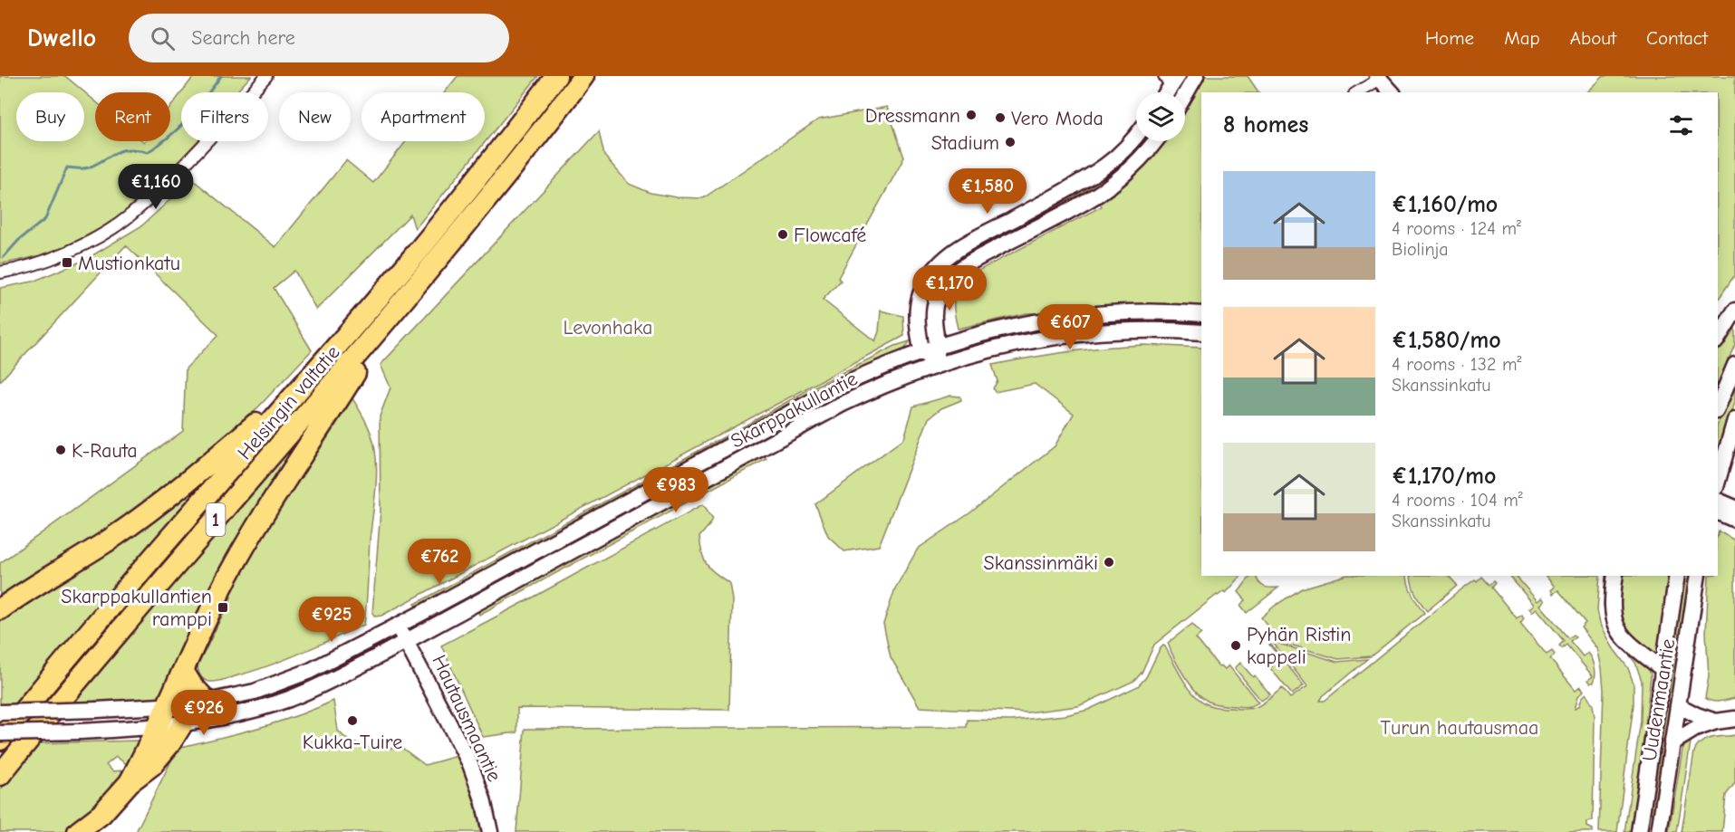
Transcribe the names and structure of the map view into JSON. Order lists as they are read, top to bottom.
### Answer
{
  "streets": {
    "highway": ["Helsingin valtatie", "1"],
    "main road": ["Skarppakullantie", "Uudenmaantie", "Hautausmaantie"]
  },
  "crossings": [
    ["Helsingin valtatie", "Skarppakullantie"],
    ["Helsingin valtatie", "1"],
    ["Skarppakullantie", "1"],
    ["Skarppakullantie", "Hautausmaantie"]
  ],
  "parks": ["Levonhaka", "Turun hautausmaa"],
  "places": {
    "other": [
      "Dressmann",
      "Vero Moda",
      "Stadium",
      "Flowcafé",
      "K-Rauta",
      "Skanssinmäki",
      "Pyhän Ristin kappeli",
      "Kukka-Tuire"
    ],
    "transit": ["Mustionkatu", "Skarppakullantien ramppi"]
  },
  "page": {
    "header": "Dwello",
    "search": "Search here",
    "nav": [
      "Home",
      "Map",
      "About",
      "Contact"
    ],
    "chip": [
      "Buy",
      "Rent",
      "Filters",
      "New",
      "Apartment"
    ],
    "heading": "8 homes",
    "list": [
      {
        "name": "€1,160/mo",
        "note": "4 rooms · 124 m² · Biolinja"
      },
      {
        "name": "€1,580/mo",
        "note": "4 rooms · 132 m² · Skanssinkatu"
      },
      {
        "name": "€1,170/mo",
        "note": "4 rooms · 104 m² · Skanssinkatu"
      }
    ],
    "price": [
      "€1,160",
      "€1,580",
      "€1,170",
      "€607",
      "€983",
      "€762",
      "€925",
      "€926"
    ]
  }
}
